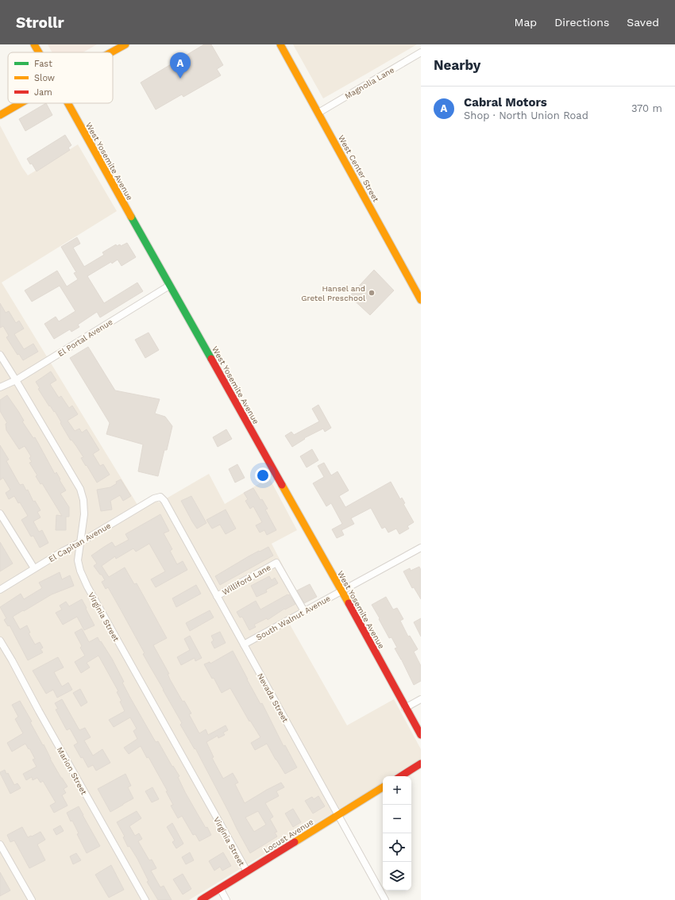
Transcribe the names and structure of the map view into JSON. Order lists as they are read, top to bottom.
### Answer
{
  "streets": {
    "main road": ["West Yosemite Avenue", "West Center Street", "Locust Avenue"],
    "street": [
      "Magnolia Lane",
      "El Portal Avenue",
      "El Capitan Avenue",
      "Williford Lane",
      "Virginia Street",
      "South Walnut Avenue",
      "Nevada Street",
      "Marion Street"
    ]
  },
  "crossings": [
    ["Magnolia Lane", "West Center Street"],
    ["West Yosemite Avenue", "El Portal Avenue"],
    ["West Yosemite Avenue", "South Walnut Avenue"],
    ["El Portal Avenue", "Virginia Street"],
    ["El Capitan Avenue", "Virginia Street"],
    ["El Capitan Avenue", "Nevada Street"],
    ["Williford Lane", "South Walnut Avenue"],
    ["Williford Lane", "Nevada Street"],
    ["Virginia Street", "Locust Avenue"],
    ["South Walnut Avenue", "Nevada Street"],
    ["Nevada Street", "Locust Avenue"]
  ],
  "places": ["Hansel and Gretel Preschool"],
  "legend": ["Fast", "Slow", "Jam"],
  "page": {
    "header": "Strollr",
    "nav": ["Map", "Directions", "Saved"],
    "heading": "Nearby",
    "pins": "A",
    "list": [
      {
        "mark": "A",
        "name": "Cabral Motors",
        "note": "Shop · North Union Road",
        "value": "370 m"
      }
    ],
    "map_buttons": ["+", "−"]
  }
}
